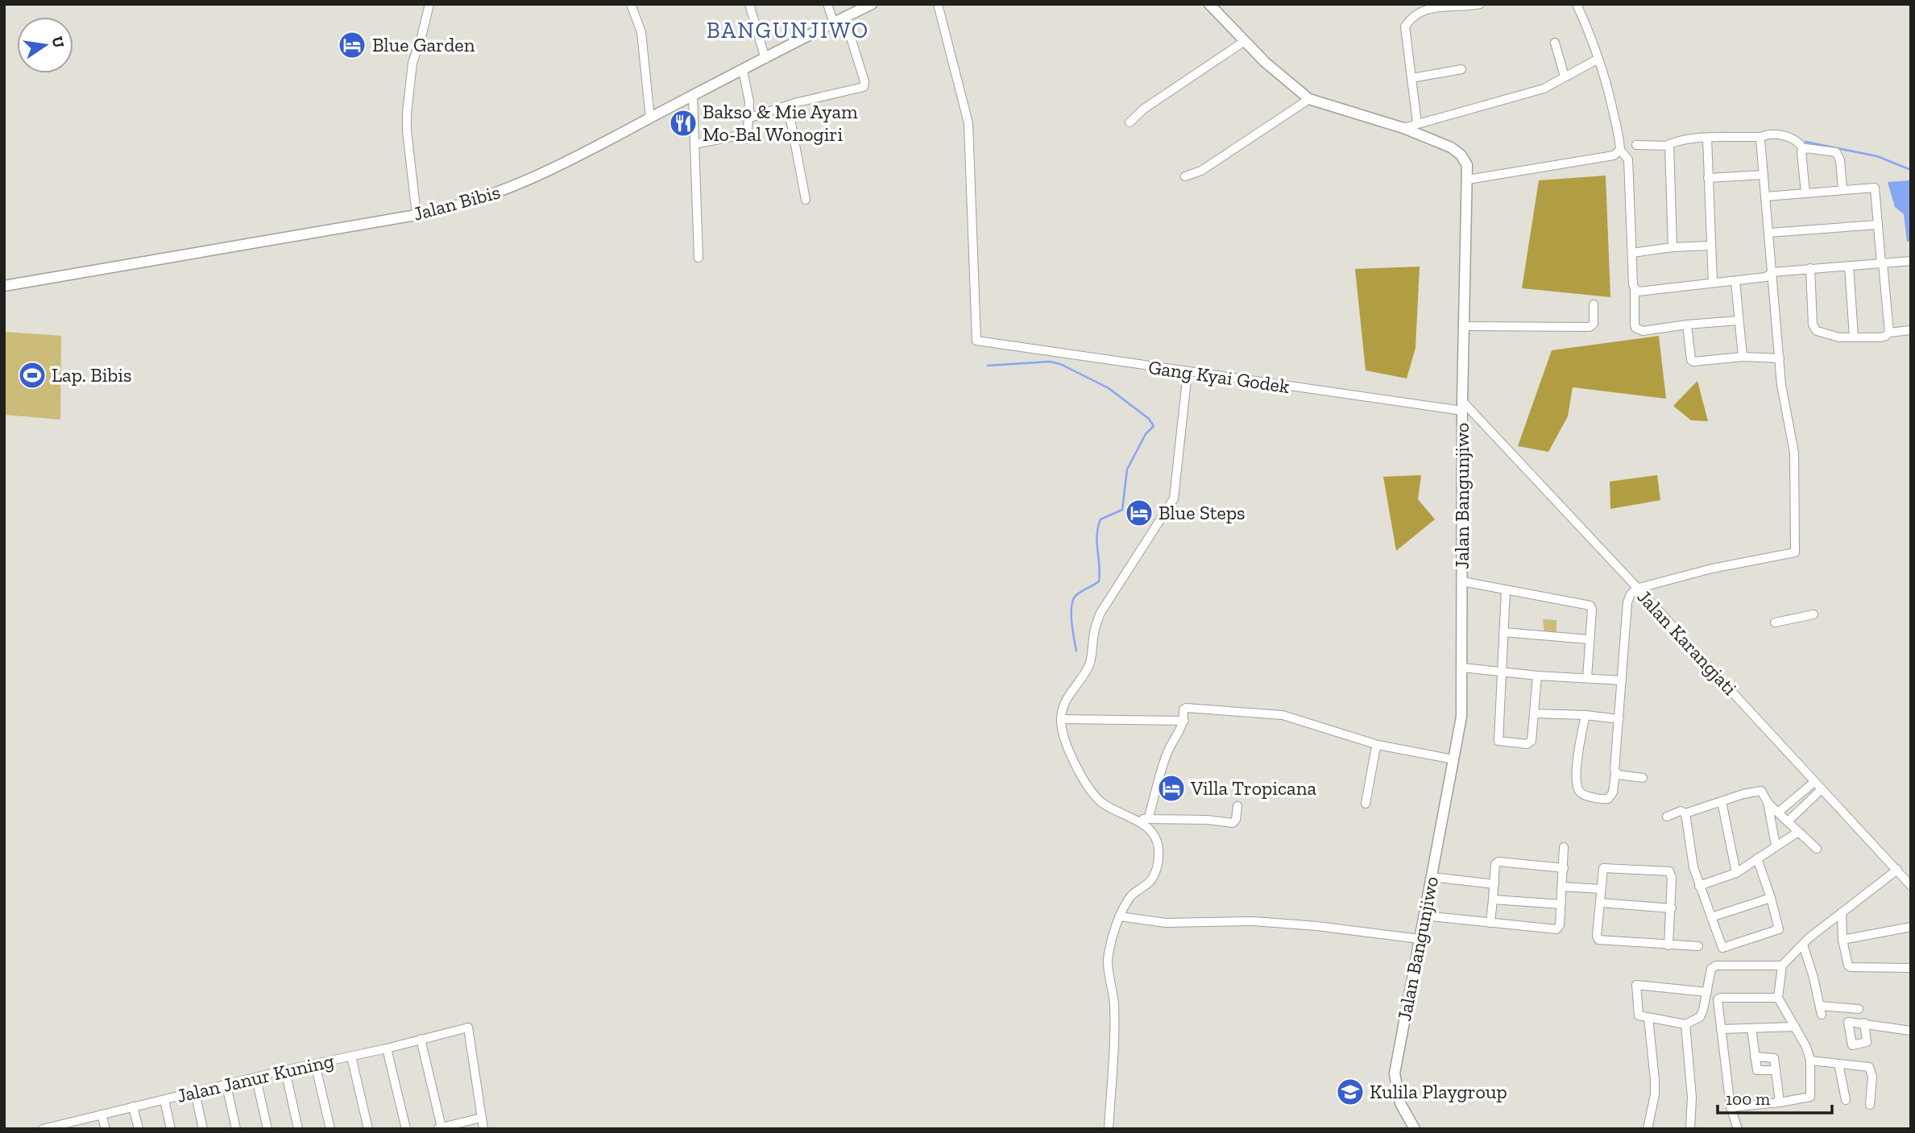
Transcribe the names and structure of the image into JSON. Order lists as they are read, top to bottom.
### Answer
{
  "streets": {
    "main road": ["Jalan Bibis", "Jalan Bangunjiwo"],
    "street": ["Gang Kyai Godek", "Jalan Karangjati", "Jalan Janur Kuning"]
  },
  "crossings": [
    ["Gang Kyai Godek", "Jalan Bangunjiwo"],
    ["Gang Kyai Godek", "Jalan Karangjati"],
    ["Jalan Bangunjiwo", "Jalan Karangjati"]
  ],
  "districts": ["BANGUNJIWO"],
  "places": {
    "hotel": ["Blue Garden", "Blue Steps", "Villa Tropicana"],
    "restaurant": ["Bakso & Mie Ayam Mo-Bal Wonogiri"],
    "sports": ["Lap. Bibis"],
    "school or university": ["Kulila Playgroup"]
  },
  "scale_bar": "100 m",
  "north": "right"
}
